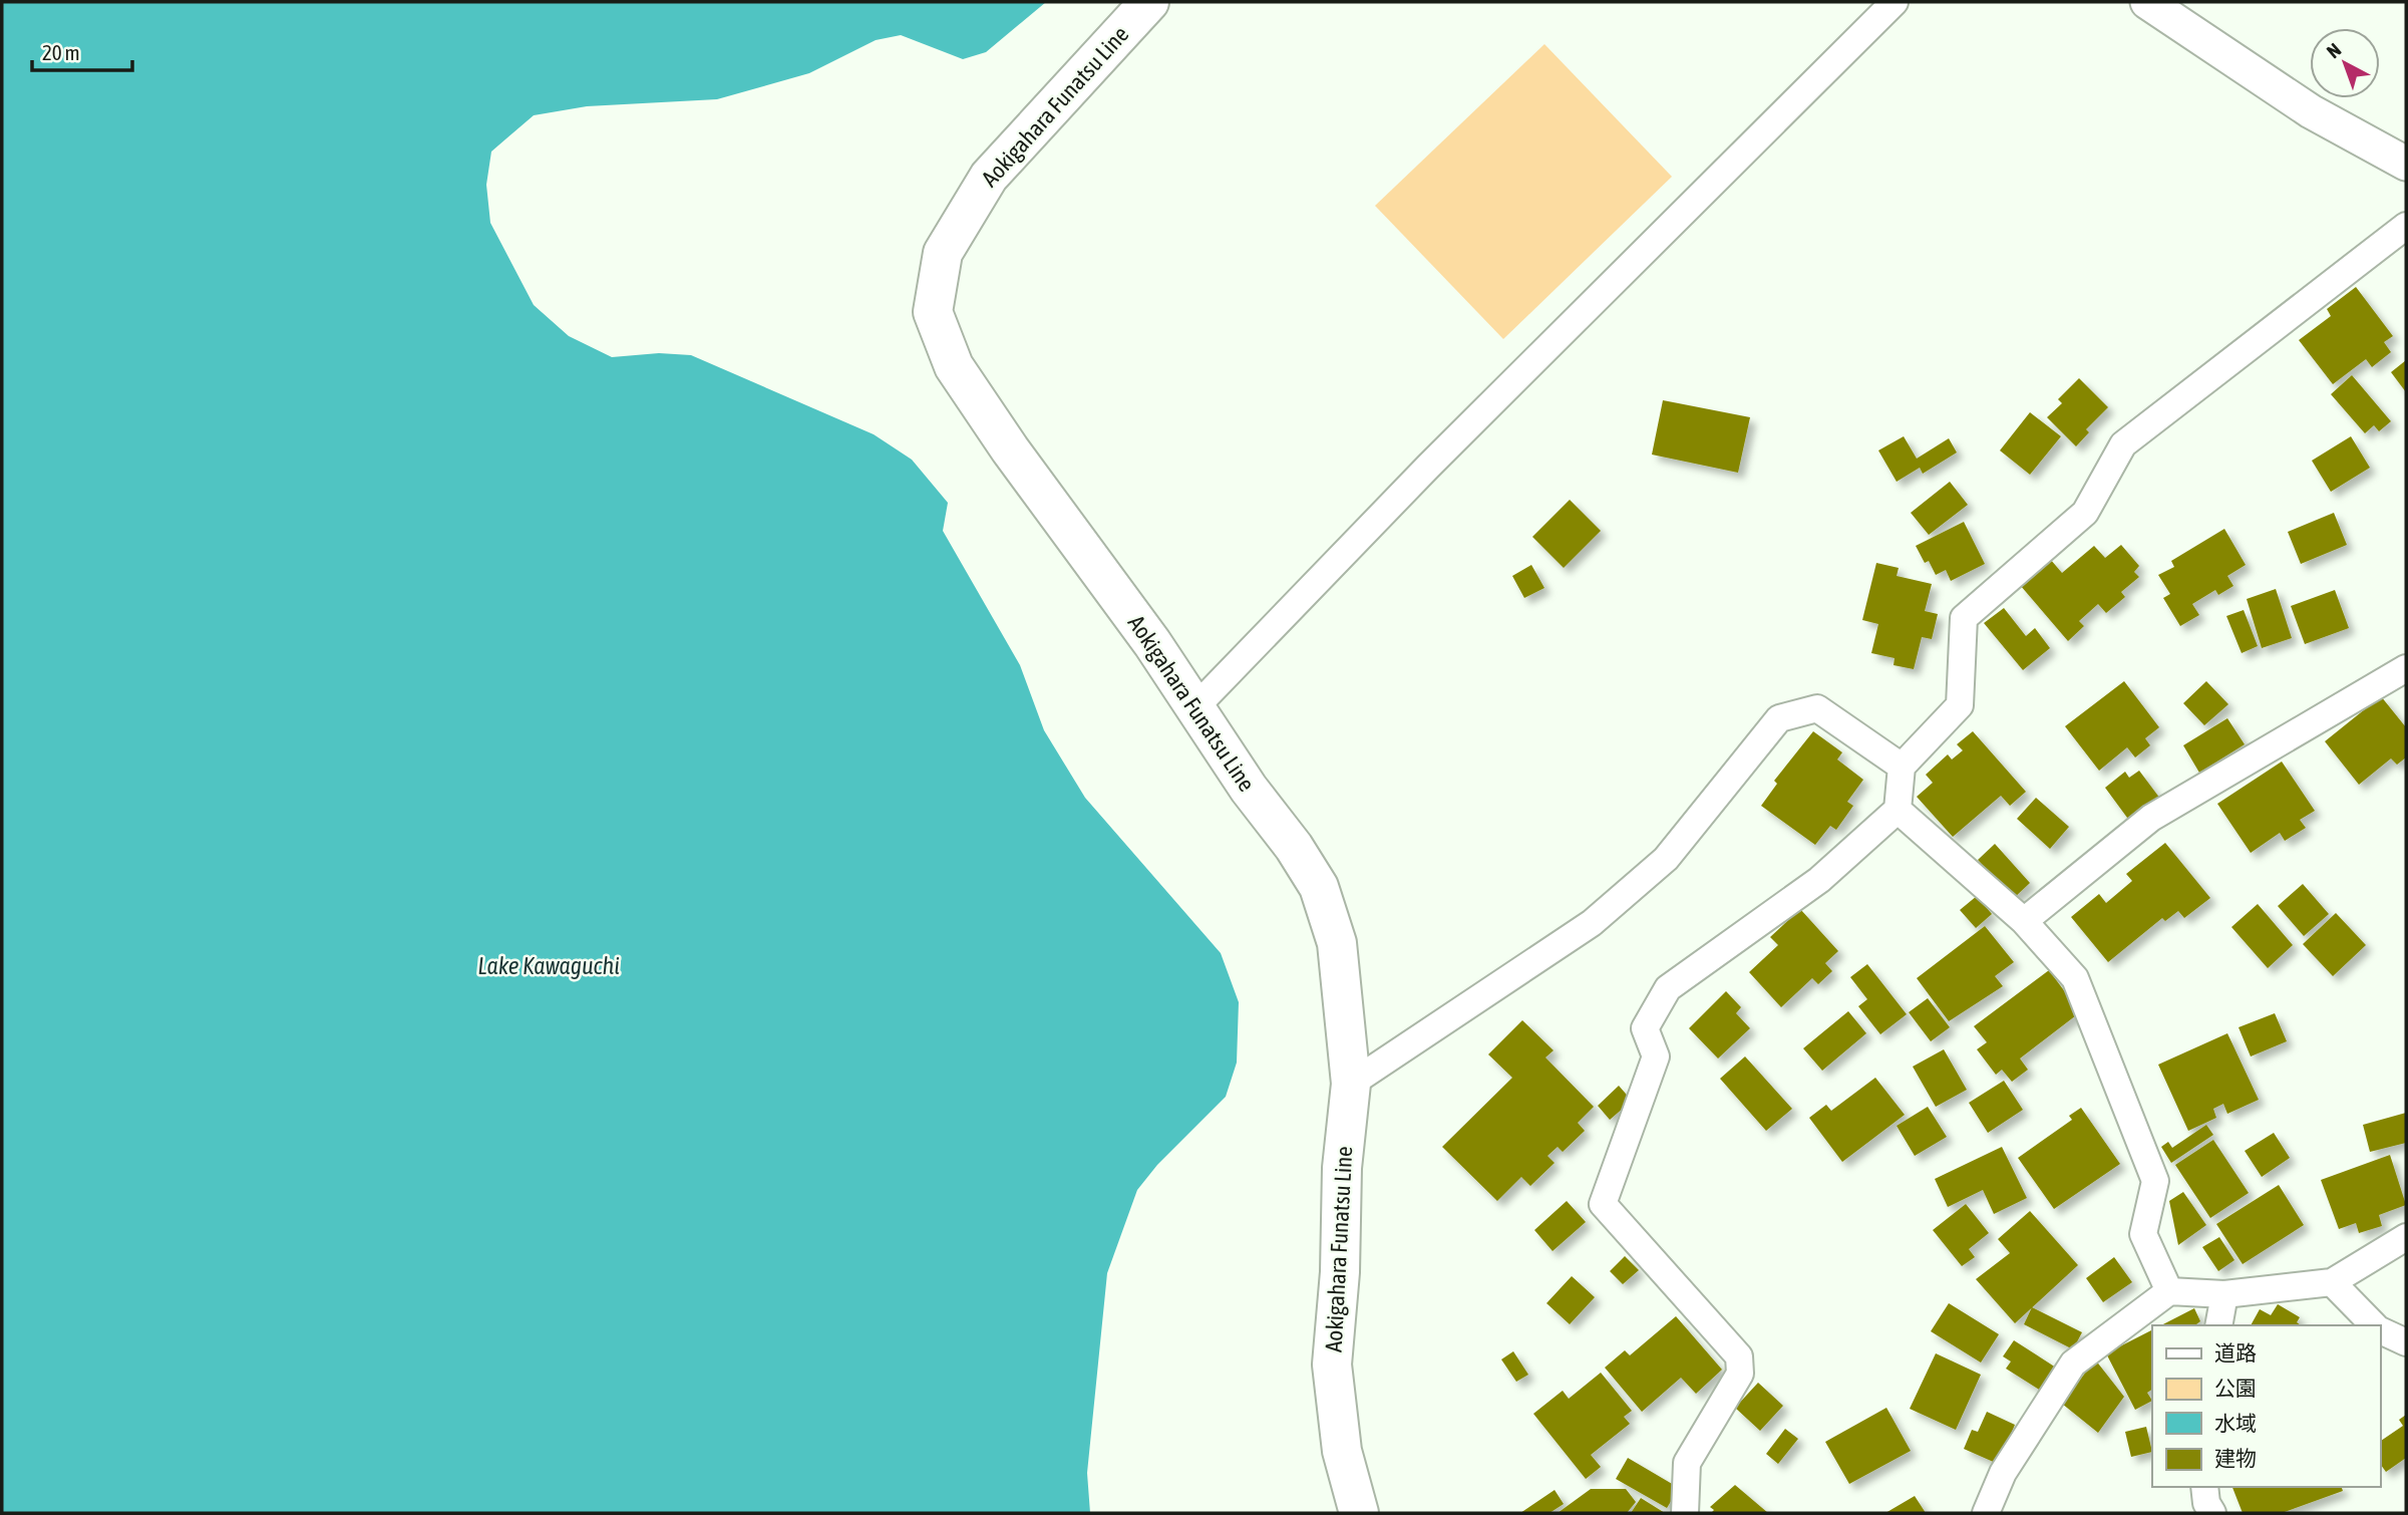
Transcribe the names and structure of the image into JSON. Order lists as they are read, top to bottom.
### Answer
{
  "streets": {
    "main road": ["Aokigahara Funatsu Line"]
  },
  "water": ["Lake Kawaguchi"],
  "legend": [
    "道路",
    "公園",
    "水域",
    "建物"
  ],
  "scale_bar": "20 m",
  "north": "top left"
}
